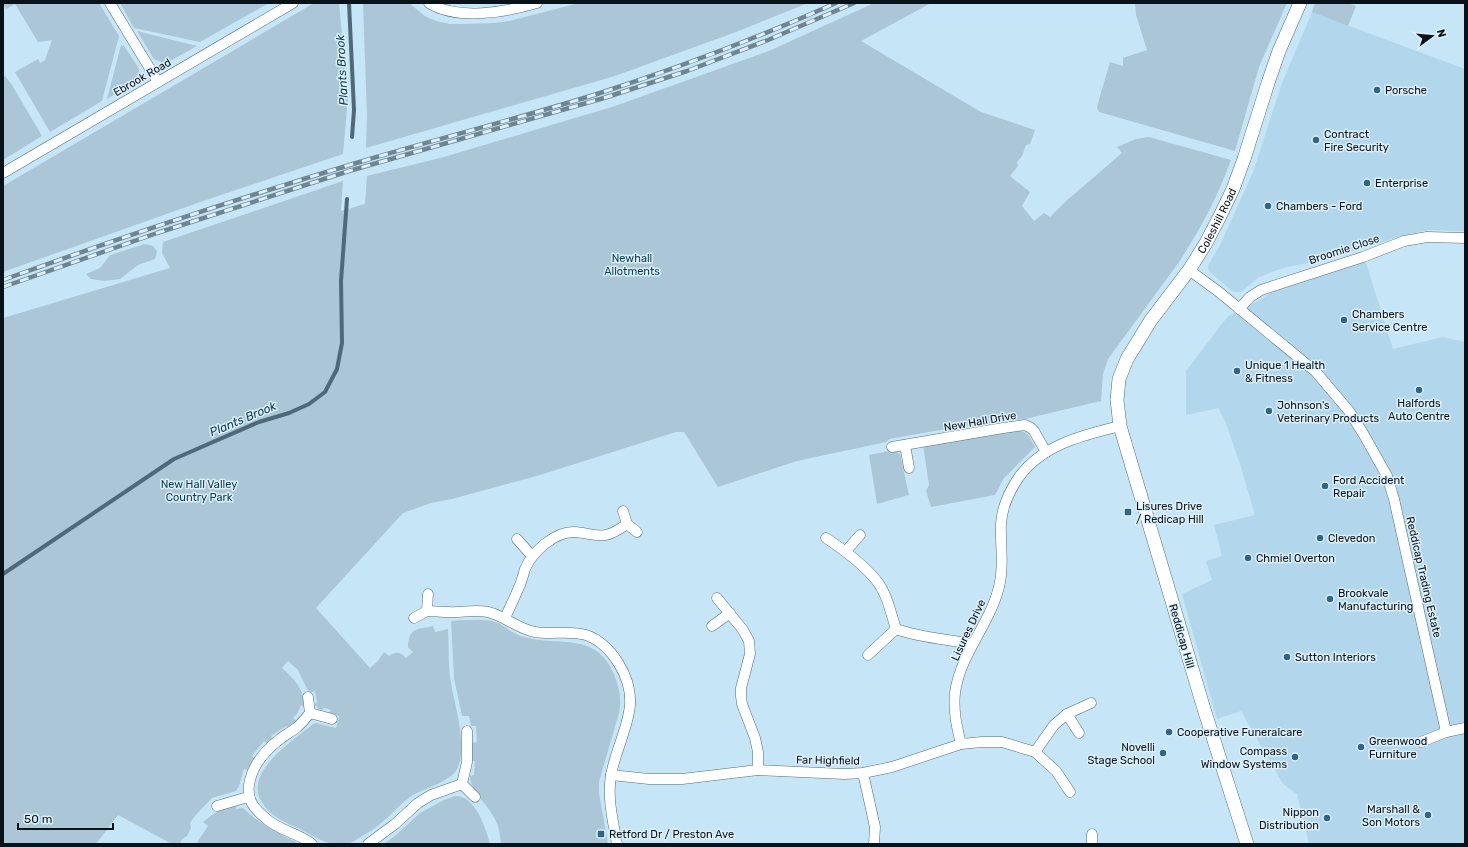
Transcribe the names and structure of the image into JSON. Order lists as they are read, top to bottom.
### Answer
{
  "streets": {
    "street": [
      "Ebrook Road",
      "Coleshill Road",
      "Broomie Close",
      "New Hall Drive",
      "Reddicap Trading Estate",
      "Lisures Drive",
      "Reddicap Hill",
      "Far Highfield"
    ]
  },
  "crossings": [
    ["Coleshill Road", "Reddicap Trading Estate"],
    ["Coleshill Road", "Lisures Drive"],
    ["Coleshill Road", "Reddicap Hill"],
    ["Broomie Close", "Reddicap Trading Estate"],
    ["New Hall Drive", "Lisures Drive"],
    ["Lisures Drive", "Reddicap Hill"],
    ["Lisures Drive", "Far Highfield"]
  ],
  "water": ["Plants Brook"],
  "parks": ["Newhall Allotments", "New Hall Valley Country Park"],
  "places": {
    "other": [
      "Porsche",
      "Contract Fire Security",
      "Enterprise",
      "Chambers - Ford",
      "Chambers Service Centre",
      "Unique 1 Health & Fitness",
      "Halfords Auto Centre",
      "Johnson's Veterinary Products",
      "Ford Accident Repair",
      "Clevedon",
      "Chmiel Overton",
      "Brookvale Manufacturing",
      "Sutton Interiors",
      "Cooperative Funeralcare",
      "Greenwood Furniture",
      "Novelli Stage School",
      "Compass Window Systems",
      "Marshall & Son Motors",
      "Nippon Distribution"
    ],
    "transit": ["Lisures Drive / Redicap Hill", "Retford Dr / Preston Ave"]
  },
  "scale_bar": "50 m",
  "north": "right"
}
